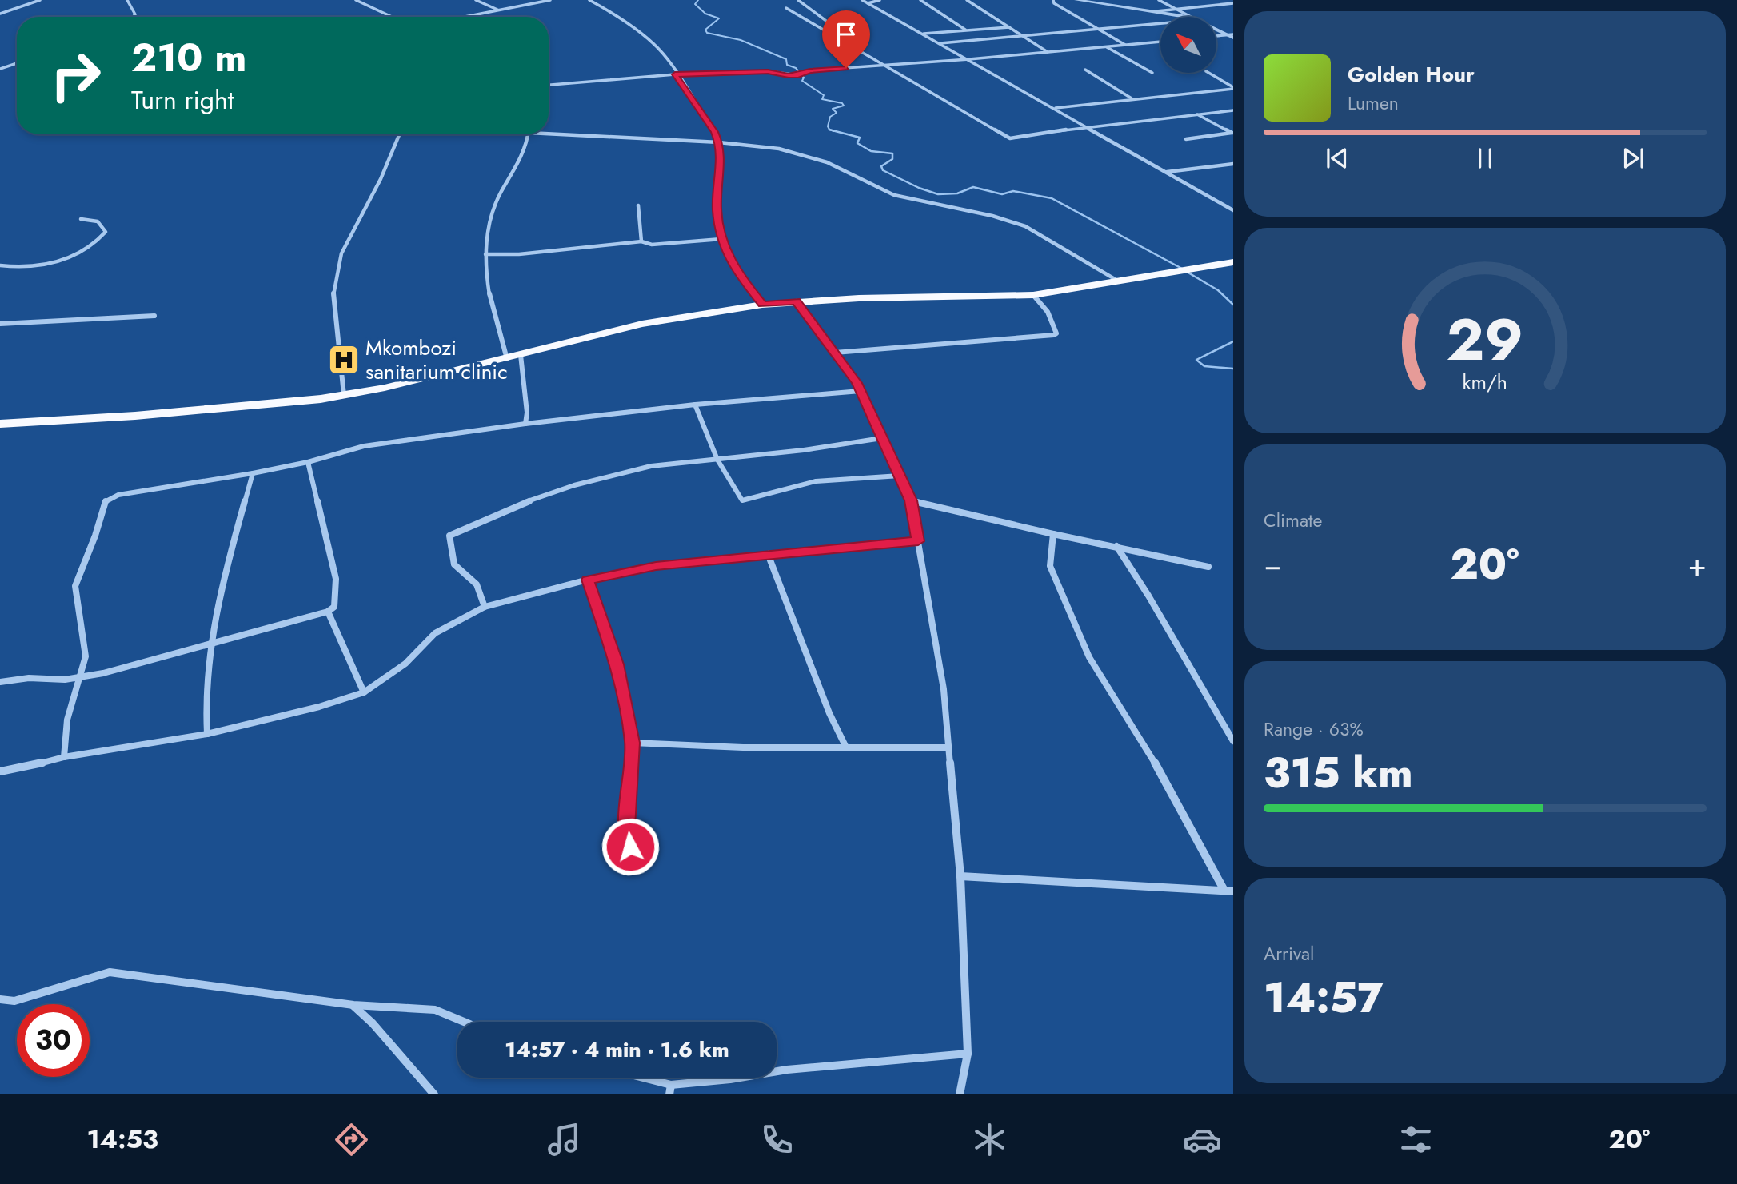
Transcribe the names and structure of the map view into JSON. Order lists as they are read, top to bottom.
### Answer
{
  "places": {
    "hospital": ["Mkombozi sanitarium clinic"]
  },
  "north": "top left",
  "page": {
    "turn": ["210 m", "Turn right"],
    "song": ["Golden Hour", "Lumen"],
    "tile": [
      "Climate",
      ["Range · 63%", "315 km"],
      ["Arrival", "14:57"]
    ],
    "heat": ["−", "20°", "+"],
    "limit": "30",
    "trip": "14:57 · 4 min · 1.6 km",
    "tabs": ["14:53", "20°"],
    "gauge": ["29", "km/h"]
  }
}
